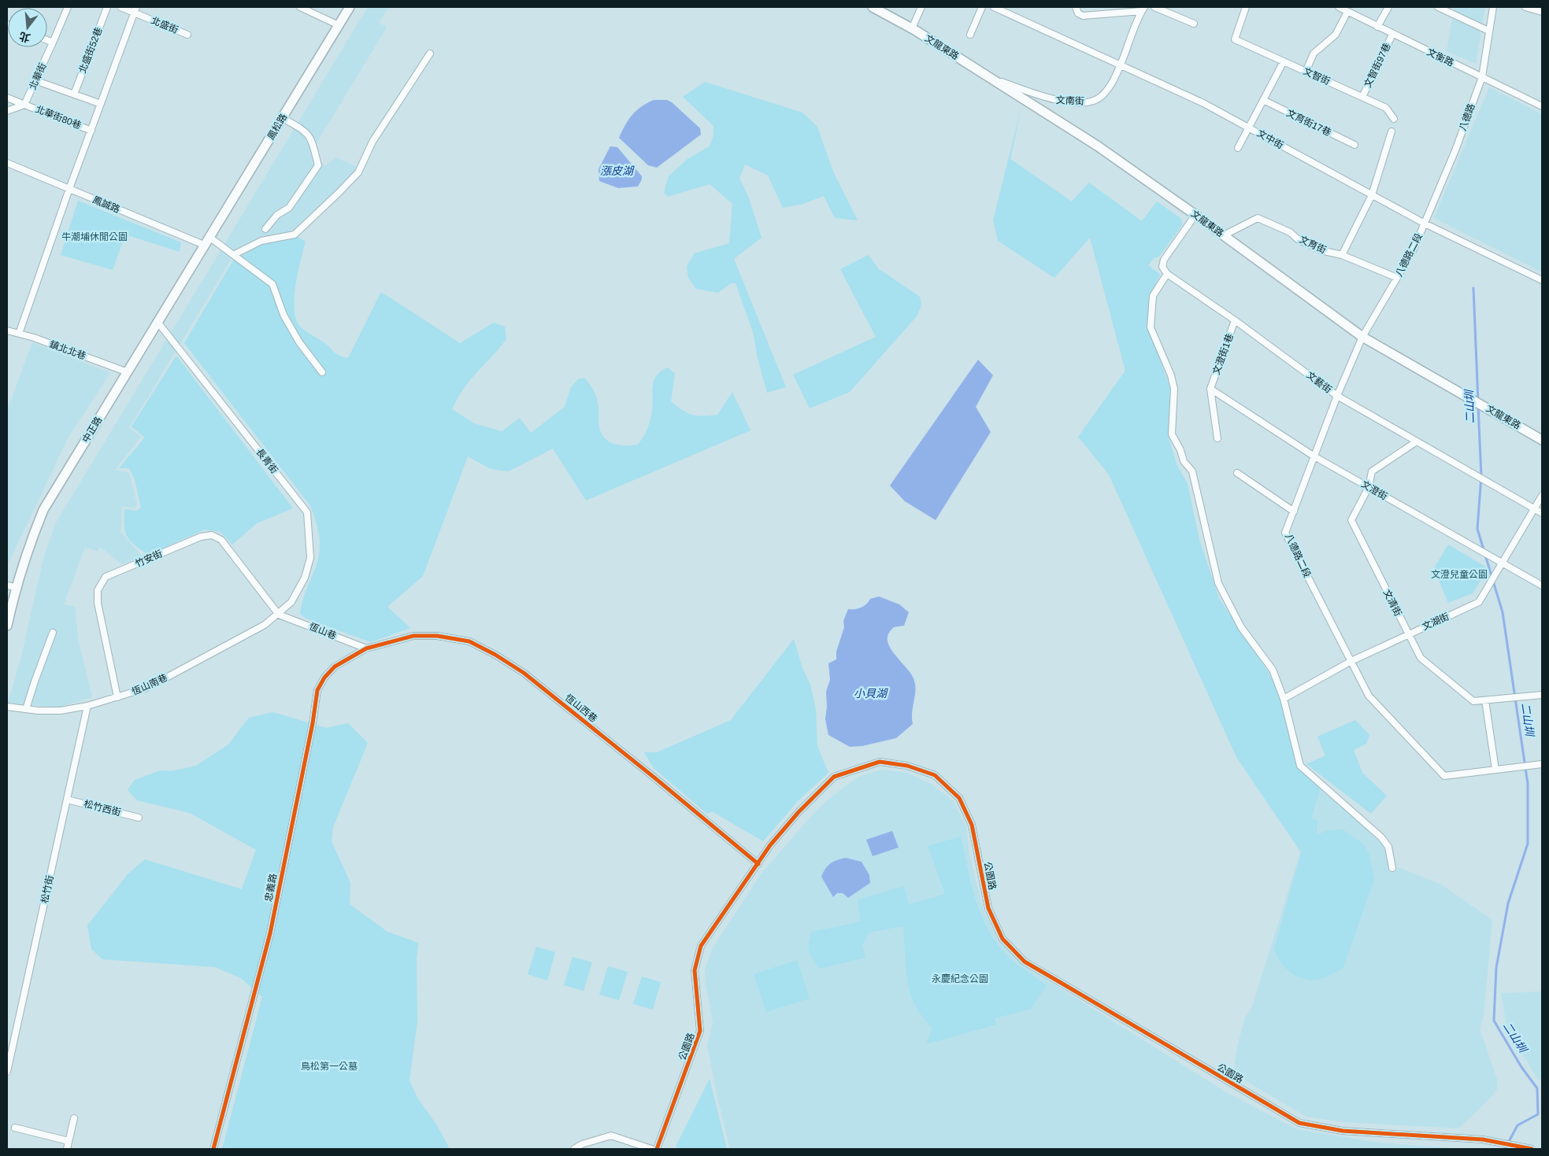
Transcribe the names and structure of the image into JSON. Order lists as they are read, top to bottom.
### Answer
{
  "streets": {
    "street": [
      "北盛街",
      "文龍東路",
      "北盛街52巷",
      "文衡路",
      "文智街97巷",
      "北華街",
      "文智街",
      "文南街",
      "北華街80巷",
      "八德路",
      "文育街17巷",
      "鳳松路",
      "文中街",
      "鳳誠路",
      "文育街",
      "八德路二段",
      "鎮北北巷",
      "文澄街1巷",
      "文藝街",
      "中正路",
      "長青街",
      "文澄街",
      "竹安街",
      "文清街",
      "文湖街",
      "恆山巷",
      "恆山南巷",
      "恆山西巷",
      "松竹西街",
      "公園路",
      "忠義路",
      "松竹街"
    ]
  },
  "crossings": [
    ["文龍東路", "文南街"],
    ["文龍東路", "文育街"],
    ["文龍東路", "八德路二段"],
    ["文衡路", "文智街97巷"],
    ["文衡路", "八德路"],
    ["文智街97巷", "文智街"],
    ["北華街", "北華街80巷"],
    ["文南街", "文中街"],
    ["八德路", "文中街"],
    ["八德路", "八德路二段"],
    ["鳳松路", "鳳誠路"],
    ["鳳松路", "中正路"],
    ["文中街", "八德路二段"],
    ["鳳誠路", "中正路"],
    ["八德路二段", "文藝街"],
    ["八德路二段", "文澄街"],
    ["八德路二段", "文湖街"],
    ["鎮北北巷", "中正路"],
    ["文澄街1巷", "文藝街"],
    ["文澄街1巷", "文澄街"],
    ["文藝街", "文清街"],
    ["文藝街", "文湖街"],
    ["中正路", "長青街"],
    ["長青街", "竹安街"],
    ["長青街", "恆山巷"],
    ["長青街", "恆山南巷"],
    ["文澄街", "文清街"],
    ["文澄街", "文湖街"],
    ["竹安街", "恆山巷"],
    ["竹安街", "恆山南巷"],
    ["文清街", "文湖街"],
    ["恆山巷", "恆山南巷"],
    ["恆山巷", "恆山西巷"],
    ["恆山巷", "忠義路"],
    ["恆山南巷", "松竹街"],
    ["恆山西巷", "公園路"],
    ["恆山西巷", "忠義路"],
    ["松竹西街", "松竹街"]
  ],
  "water": ["漲皮湖", "二山圳", "小貝湖"],
  "parks": [
    "牛潮埔休閒公園",
    "文澄兒童公園",
    "永慶紀念公園",
    "鳥松第一公墓"
  ],
  "north": "bottom"
}
